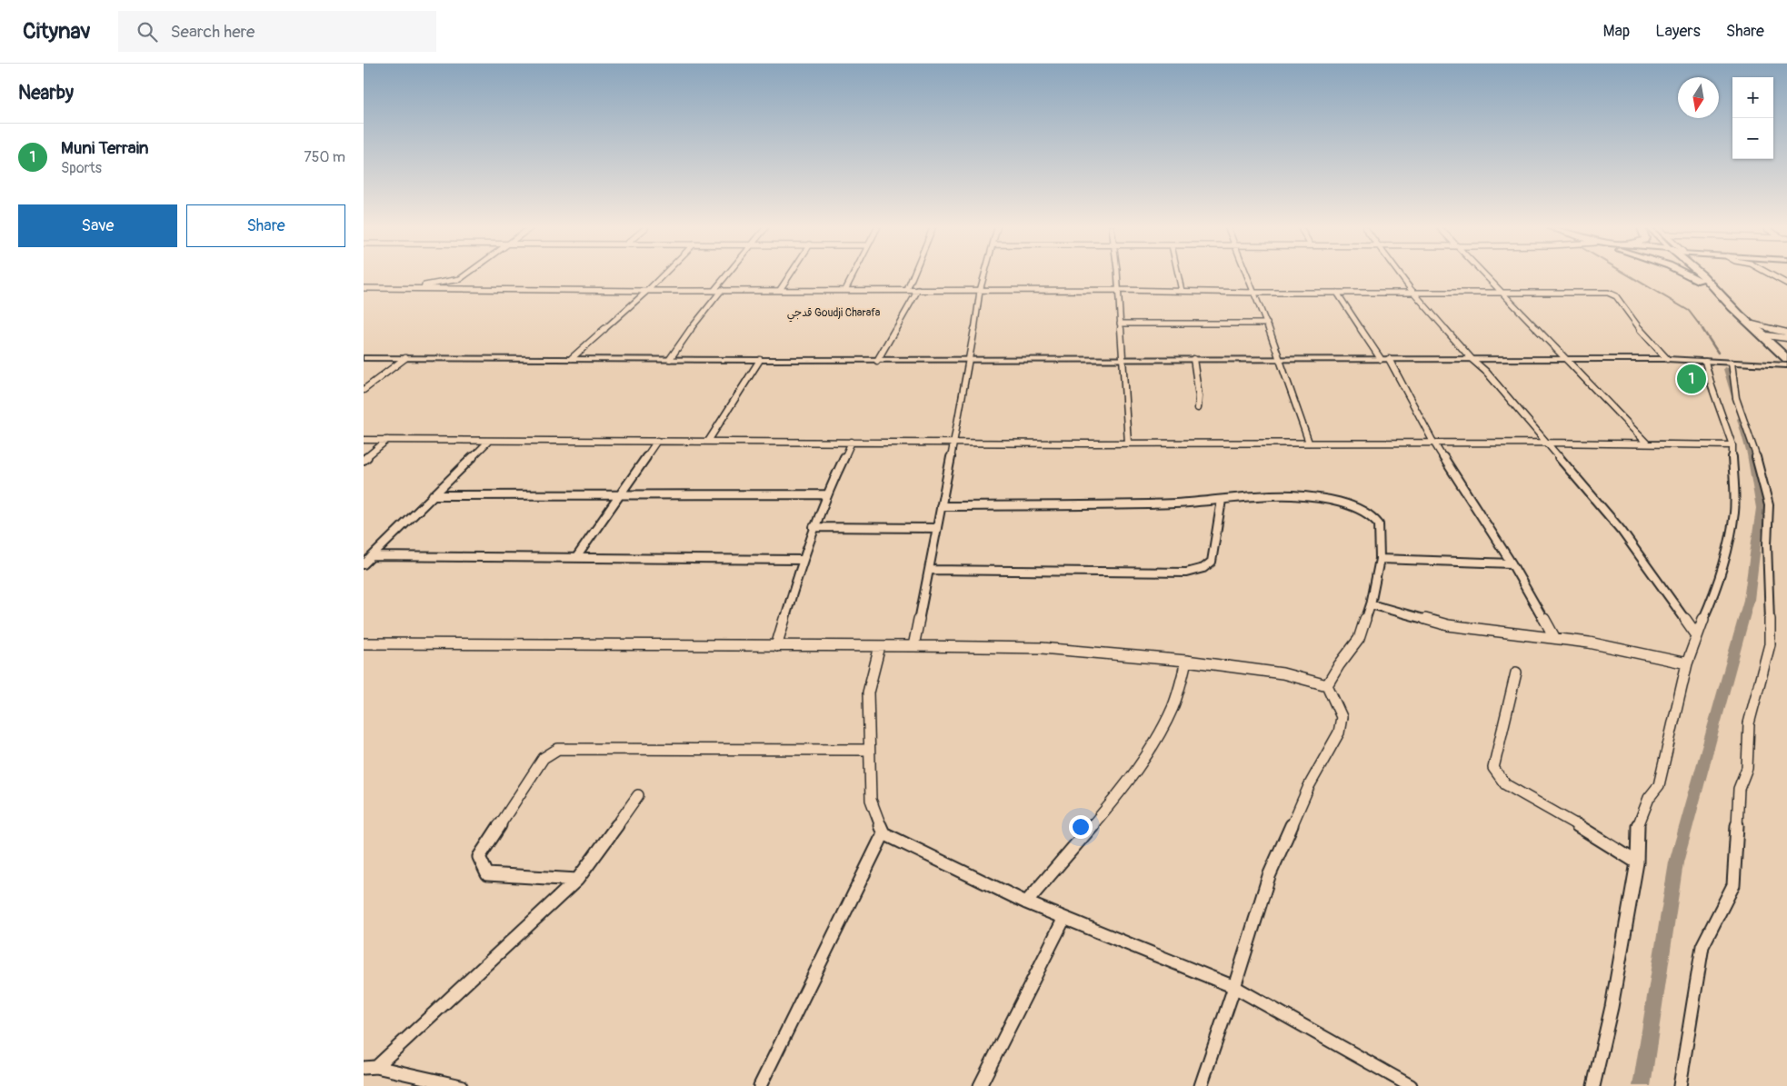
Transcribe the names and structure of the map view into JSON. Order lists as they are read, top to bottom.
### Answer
{
  "districts": ["قدجي Goudji Charafa"],
  "north": "bottom",
  "page": {
    "header": "Citynav",
    "search": "Search here",
    "nav": ["Map", "Layers", "Share"],
    "heading": "Nearby",
    "map_buttons": ["+", "−"],
    "list": [
      {
        "mark": "1",
        "name": "Muni Terrain",
        "note": "Sports",
        "value": "750 m"
      }
    ],
    "buttons": ["Save", "Share"],
    "pins": "1"
  }
}
